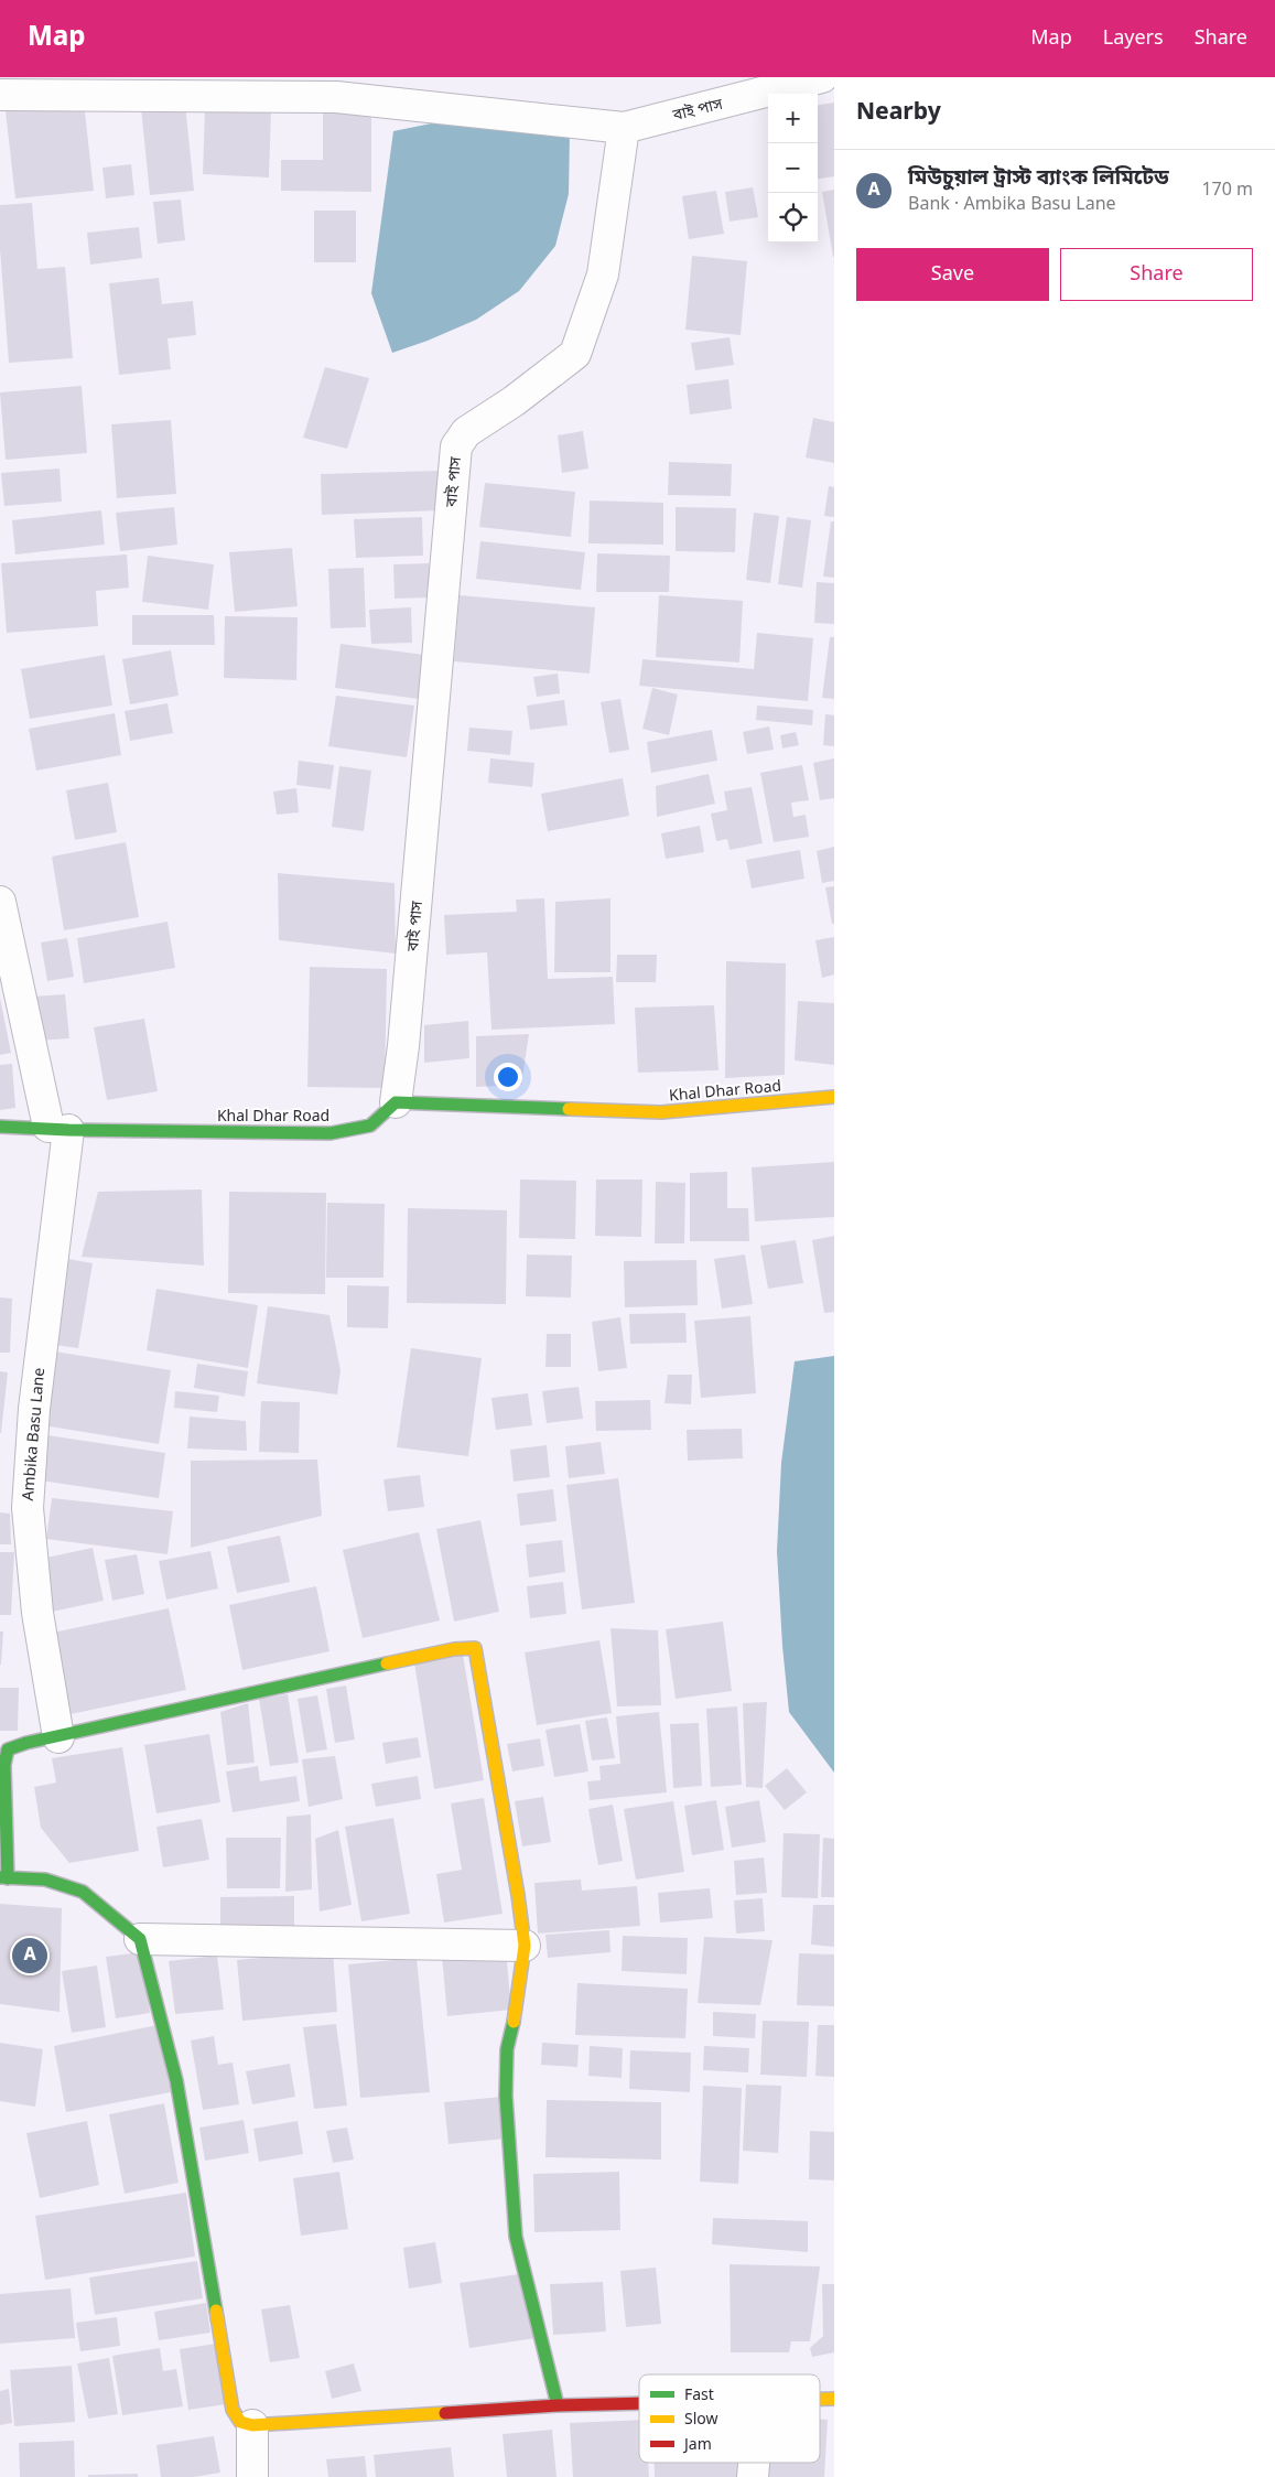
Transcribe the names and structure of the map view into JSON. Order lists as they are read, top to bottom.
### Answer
{
  "streets": {
    "street": ["বাই পাস", "Khal Dhar Road", "Ambika Basu Lane"]
  },
  "crossings": [
    ["বাই পাস", "Khal Dhar Road"],
    ["Khal Dhar Road", "Ambika Basu Lane"]
  ],
  "legend": ["Fast", "Slow", "Jam"],
  "page": {
    "header": "Map",
    "nav": ["Map", "Layers", "Share"],
    "heading": "Nearby",
    "map_buttons": ["+", "−"],
    "list": [
      {
        "mark": "A",
        "name": "মিউচুয়াল ট্রাস্ট ব্যাংক লিমিটেড",
        "note": "Bank · Ambika Basu Lane",
        "value": "170 m"
      }
    ],
    "buttons": ["Save", "Share"],
    "pins": "A"
  }
}
